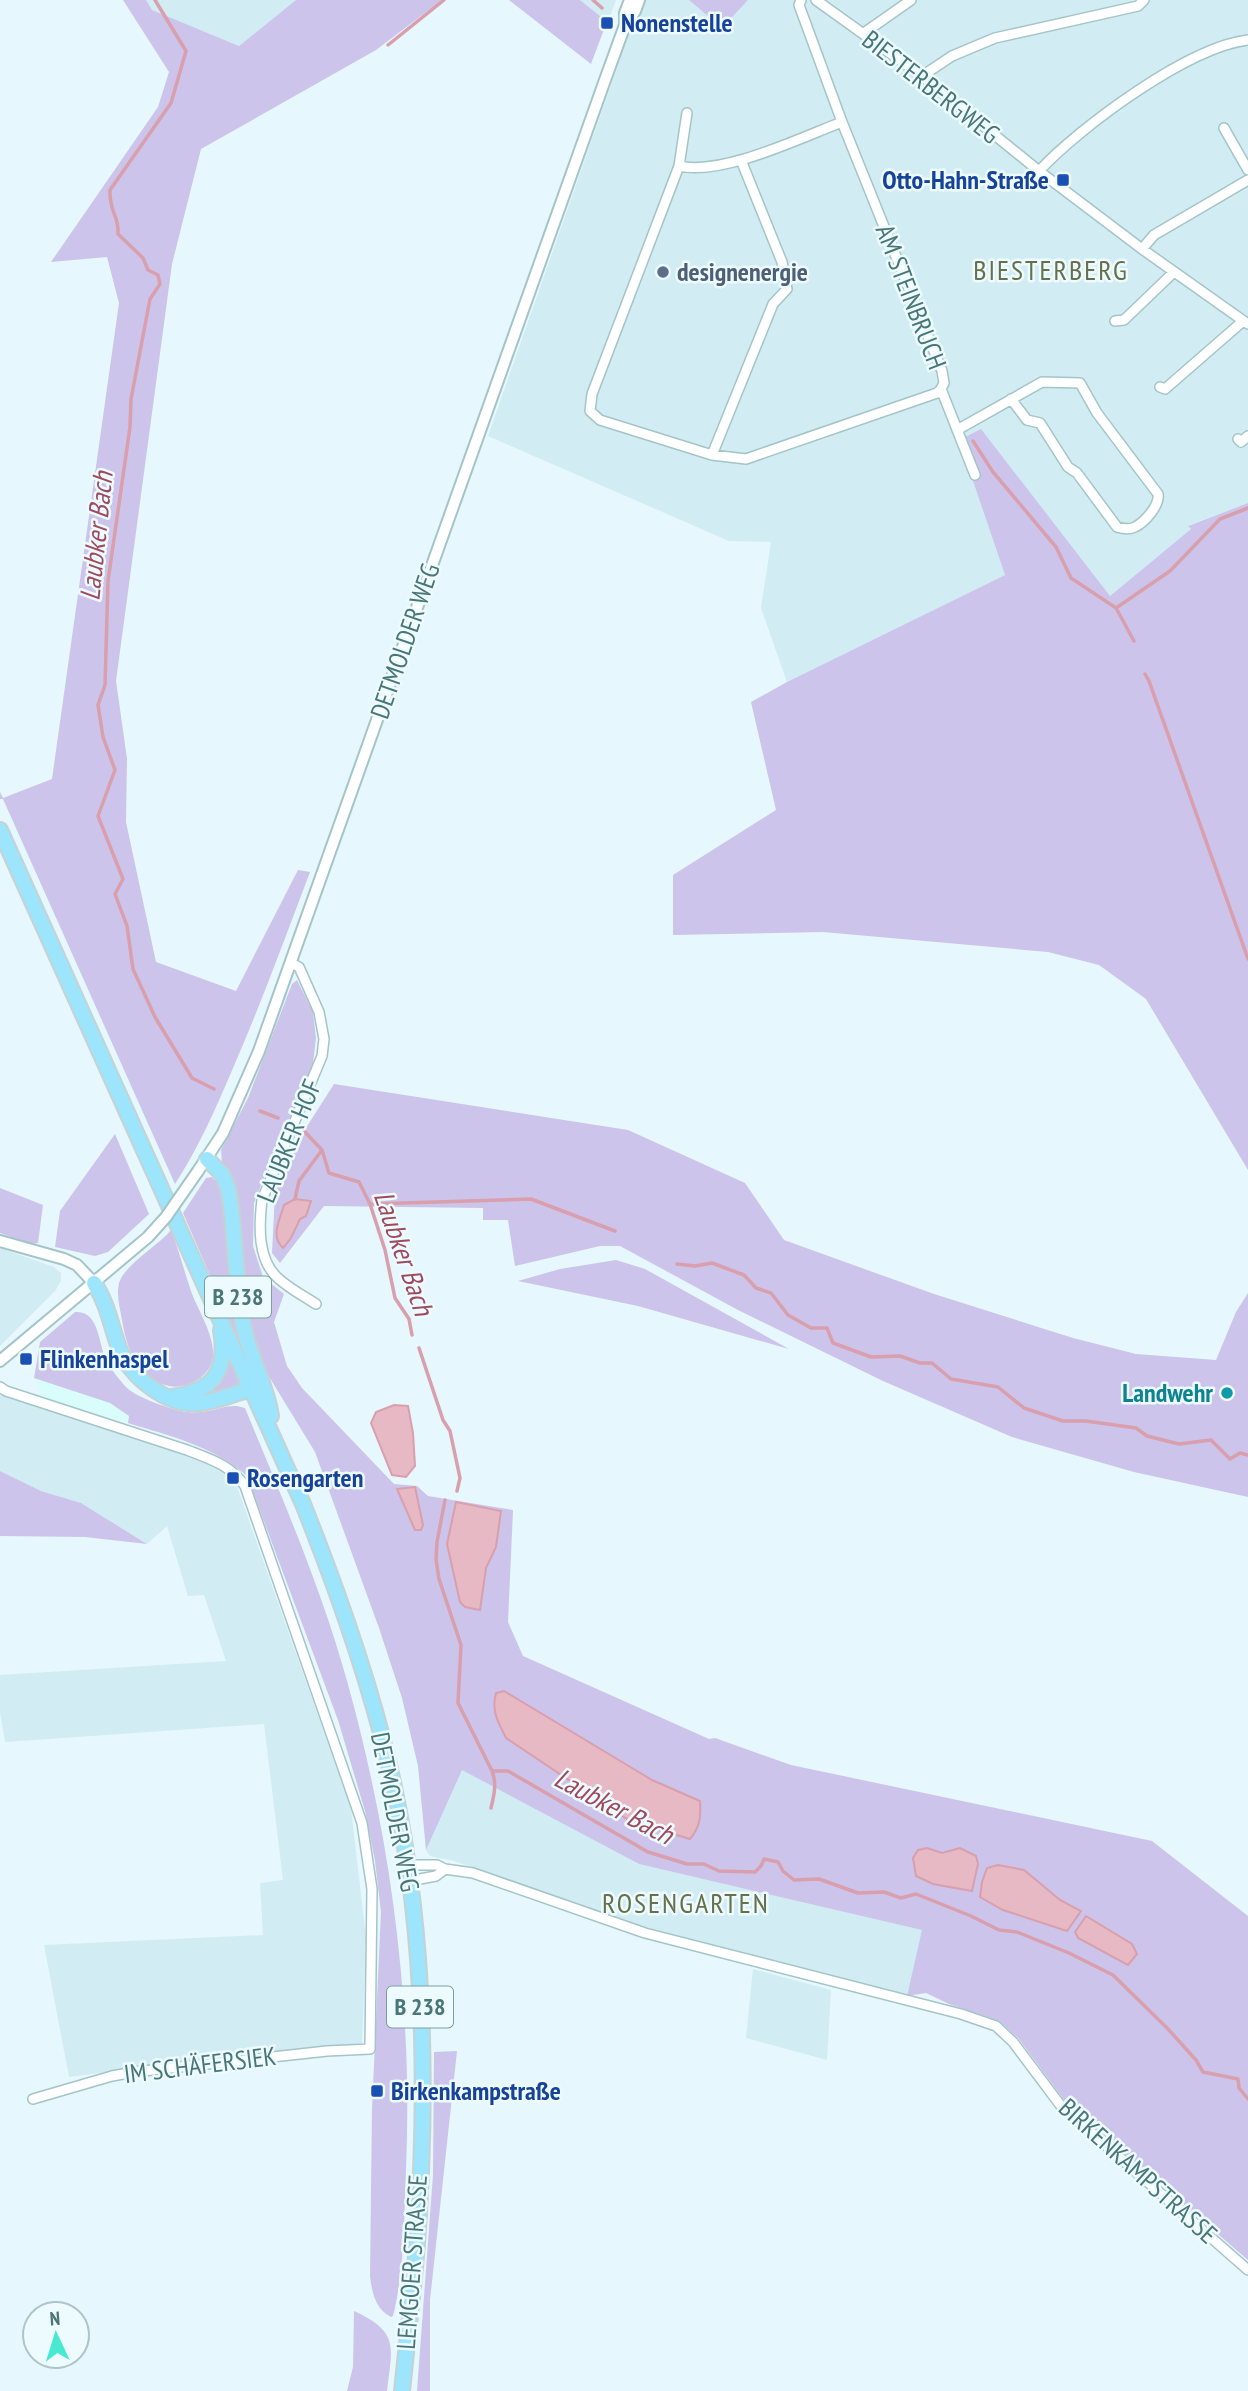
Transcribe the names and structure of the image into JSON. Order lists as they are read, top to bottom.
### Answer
{
  "streets": {
    "main road": ["DETMOLDER WEG", "B 238", "LEMGOER STRASSE"],
    "street": [
      "BIESTERBERGWEG",
      "AM STEINBRUCH",
      "LAUBKER HOF",
      "IM SCHÄFERSIEK",
      "BIRKENKAMPSTRASSE"
    ]
  },
  "crossings": [
    ["DETMOLDER WEG", "LAUBKER HOF"],
    ["DETMOLDER WEG", "B 238"],
    ["DETMOLDER WEG", "IM SCHÄFERSIEK"],
    ["DETMOLDER WEG", "BIRKENKAMPSTRASSE"],
    ["DETMOLDER WEG", "LEMGOER STRASSE"]
  ],
  "districts": ["BIESTERBERG", "ROSENGARTEN"],
  "water": ["Laubker Bach"],
  "places": {
    "transit": [
      "Nonenstelle",
      "Otto-Hahn-Straße",
      "Flinkenhaspel",
      "Rosengarten",
      "Birkenkampstraße"
    ],
    "other": ["designenergie", "Landwehr"]
  },
  "north": "top"
}
